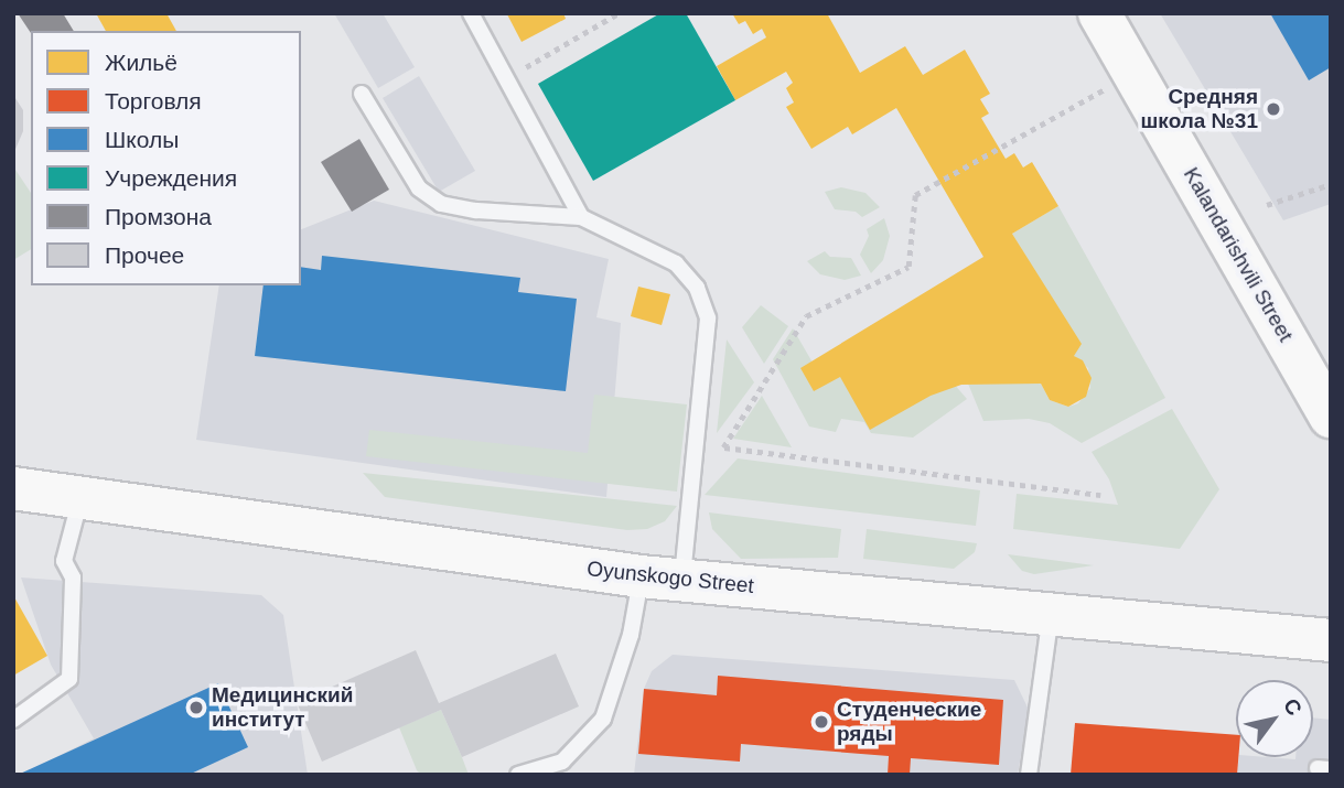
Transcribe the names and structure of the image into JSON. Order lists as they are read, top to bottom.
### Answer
{
  "streets": {
    "main road": ["Kalandarishvili Street", "Oyunskogo Street"]
  },
  "places": ["Средняя школа №31", "Медицинский институт", "Студенческие ряды"],
  "legend": [
    "Жильё",
    "Торговля",
    "Школы",
    "Учреждения",
    "Промзона",
    "Прочее"
  ],
  "north": "top right"
}
